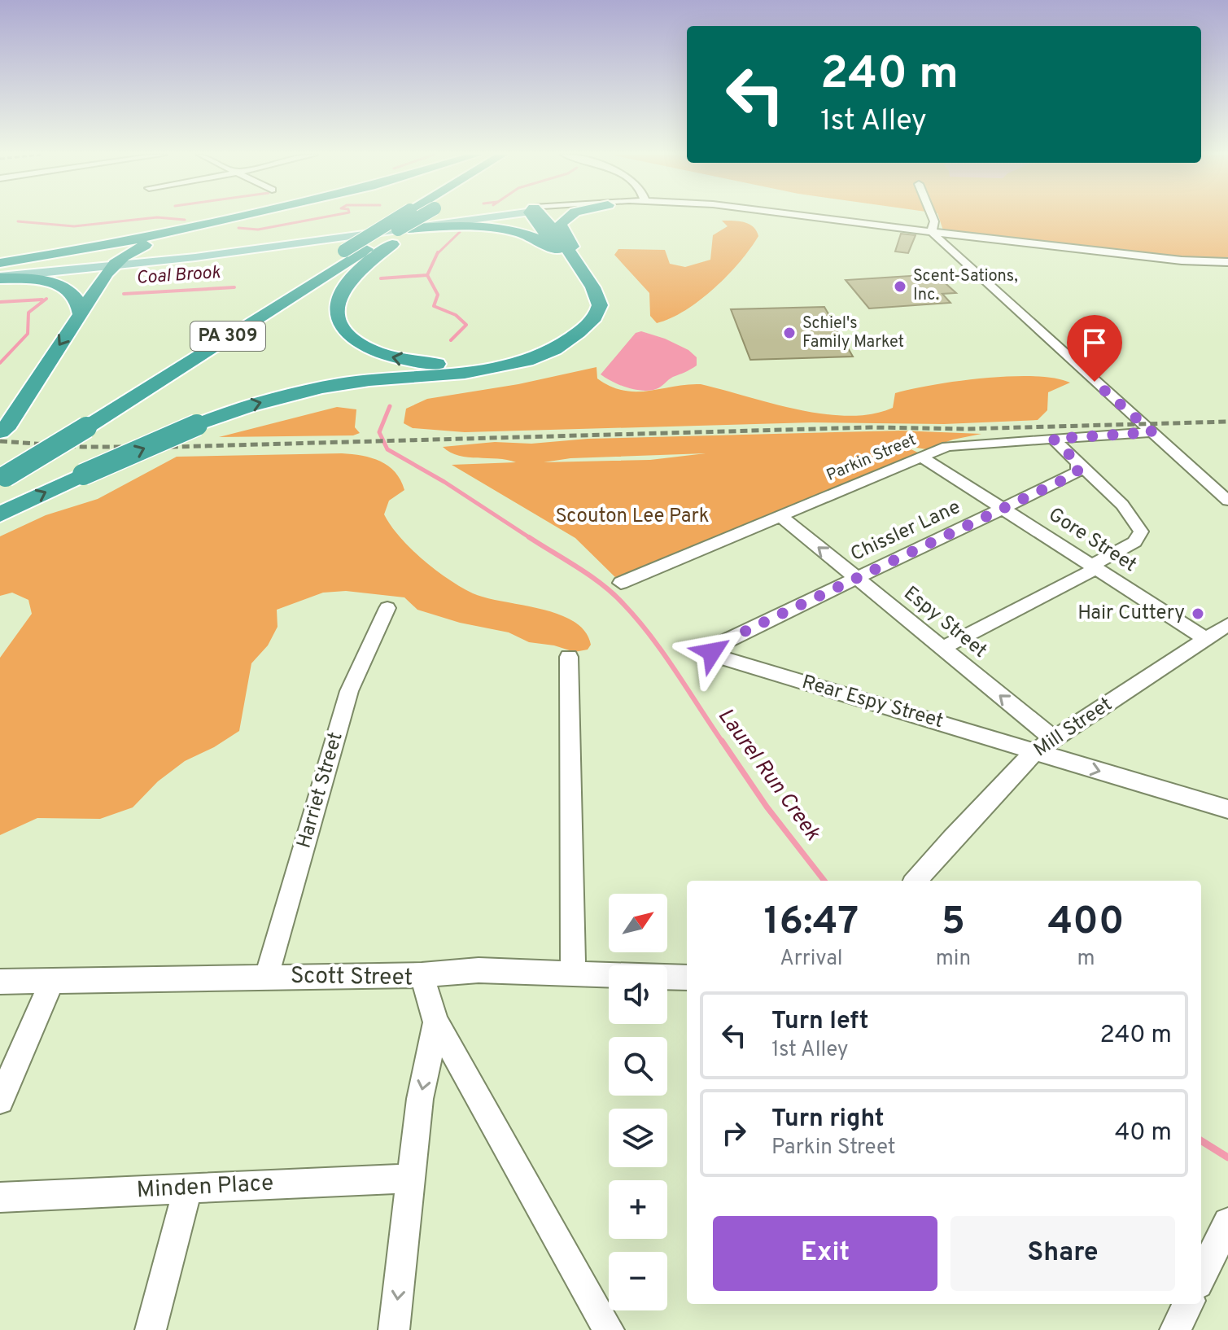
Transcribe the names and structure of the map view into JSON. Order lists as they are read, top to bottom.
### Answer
{
  "streets": {
    "highway": ["PA 309"],
    "street": [
      "Parkin Street",
      "Chissler Lane",
      "Gore Street",
      "Espy Street",
      "Rear Espy Street",
      "Mill Street",
      "Harriet Street",
      "Scott Street",
      "Minden Place"
    ]
  },
  "crossings": [
    ["Parkin Street", "Gore Street"],
    ["Parkin Street", "Espy Street"],
    ["Chissler Lane", "Gore Street"],
    ["Chissler Lane", "Espy Street"],
    ["Chissler Lane", "Rear Espy Street"],
    ["Gore Street", "Mill Street"],
    ["Espy Street", "Mill Street"],
    ["Rear Espy Street", "Mill Street"],
    ["Harriet Street", "Scott Street"]
  ],
  "one_way": ["Espy Street", "Rear Espy Street"],
  "water": ["Coal Brook", "Laurel Run Creek"],
  "parks": ["Scouton Lee Park"],
  "places": ["Scent-Sations, Inc.", "Schiel's Family Market", "Hair Cuttery"],
  "north": "top right",
  "page": {
    "turn": ["240 m", "1st Alley"],
    "eta": [
      "16:47",
      "Arrival",
      "5",
      "min",
      "400",
      "m"
    ],
    "map_buttons": ["+", "−"],
    "list": [
      {
        "name": "Turn left",
        "note": "1st Alley",
        "value": "240 m"
      },
      {
        "name": "Turn right",
        "note": "Parkin Street",
        "value": "40 m"
      }
    ],
    "buttons": ["Exit", "Share"]
  }
}
